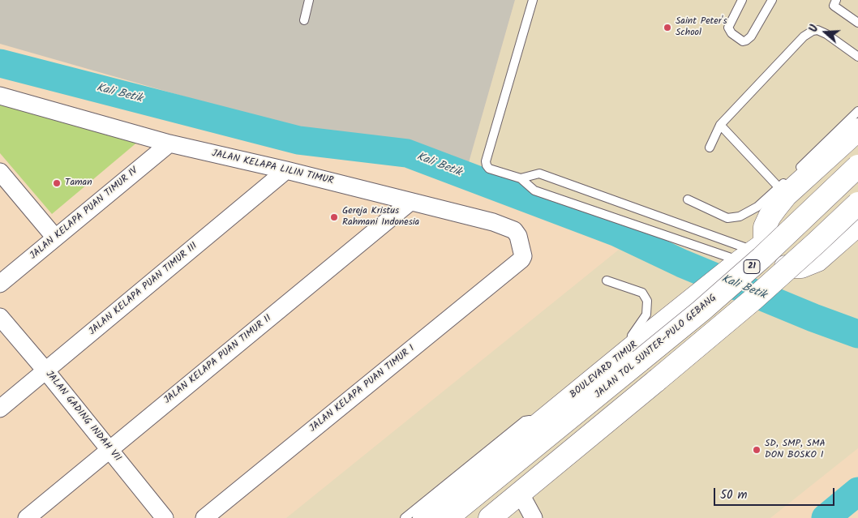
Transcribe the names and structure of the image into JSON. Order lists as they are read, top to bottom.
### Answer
{
  "streets": {
    "main road": ["21", "JALAN TOL SUNTER–PULO GEBANG", "BOULEVARD TIMUR"],
    "street": [
      "JALAN KELAPA LILIN TIMUR",
      "JALAN KELAPA PUAN TIMUR IV",
      "JALAN KELAPA PUAN TIMUR III",
      "JALAN KELAPA PUAN TIMUR II",
      "JALAN KELAPA PUAN TIMUR I",
      "JALAN GADING INDAH VII"
    ]
  },
  "crossings": [
    ["JALAN KELAPA LILIN TIMUR", "JALAN KELAPA PUAN TIMUR IV"],
    ["JALAN KELAPA LILIN TIMUR", "JALAN KELAPA PUAN TIMUR III"],
    ["JALAN KELAPA LILIN TIMUR", "JALAN KELAPA PUAN TIMUR II"],
    ["JALAN KELAPA LILIN TIMUR", "JALAN KELAPA PUAN TIMUR I"],
    ["JALAN KELAPA PUAN TIMUR III", "JALAN GADING INDAH VII"],
    ["JALAN KELAPA PUAN TIMUR II", "JALAN GADING INDAH VII"]
  ],
  "water": ["Kali Betik"],
  "places": [
    "Saint Peter's School",
    "Taman",
    "Gereja Kristus Rahmani Indonesia",
    "SD, SMP, SMA DON BOSKO I"
  ],
  "scale_bar": "50 m",
  "north": "left"
}
